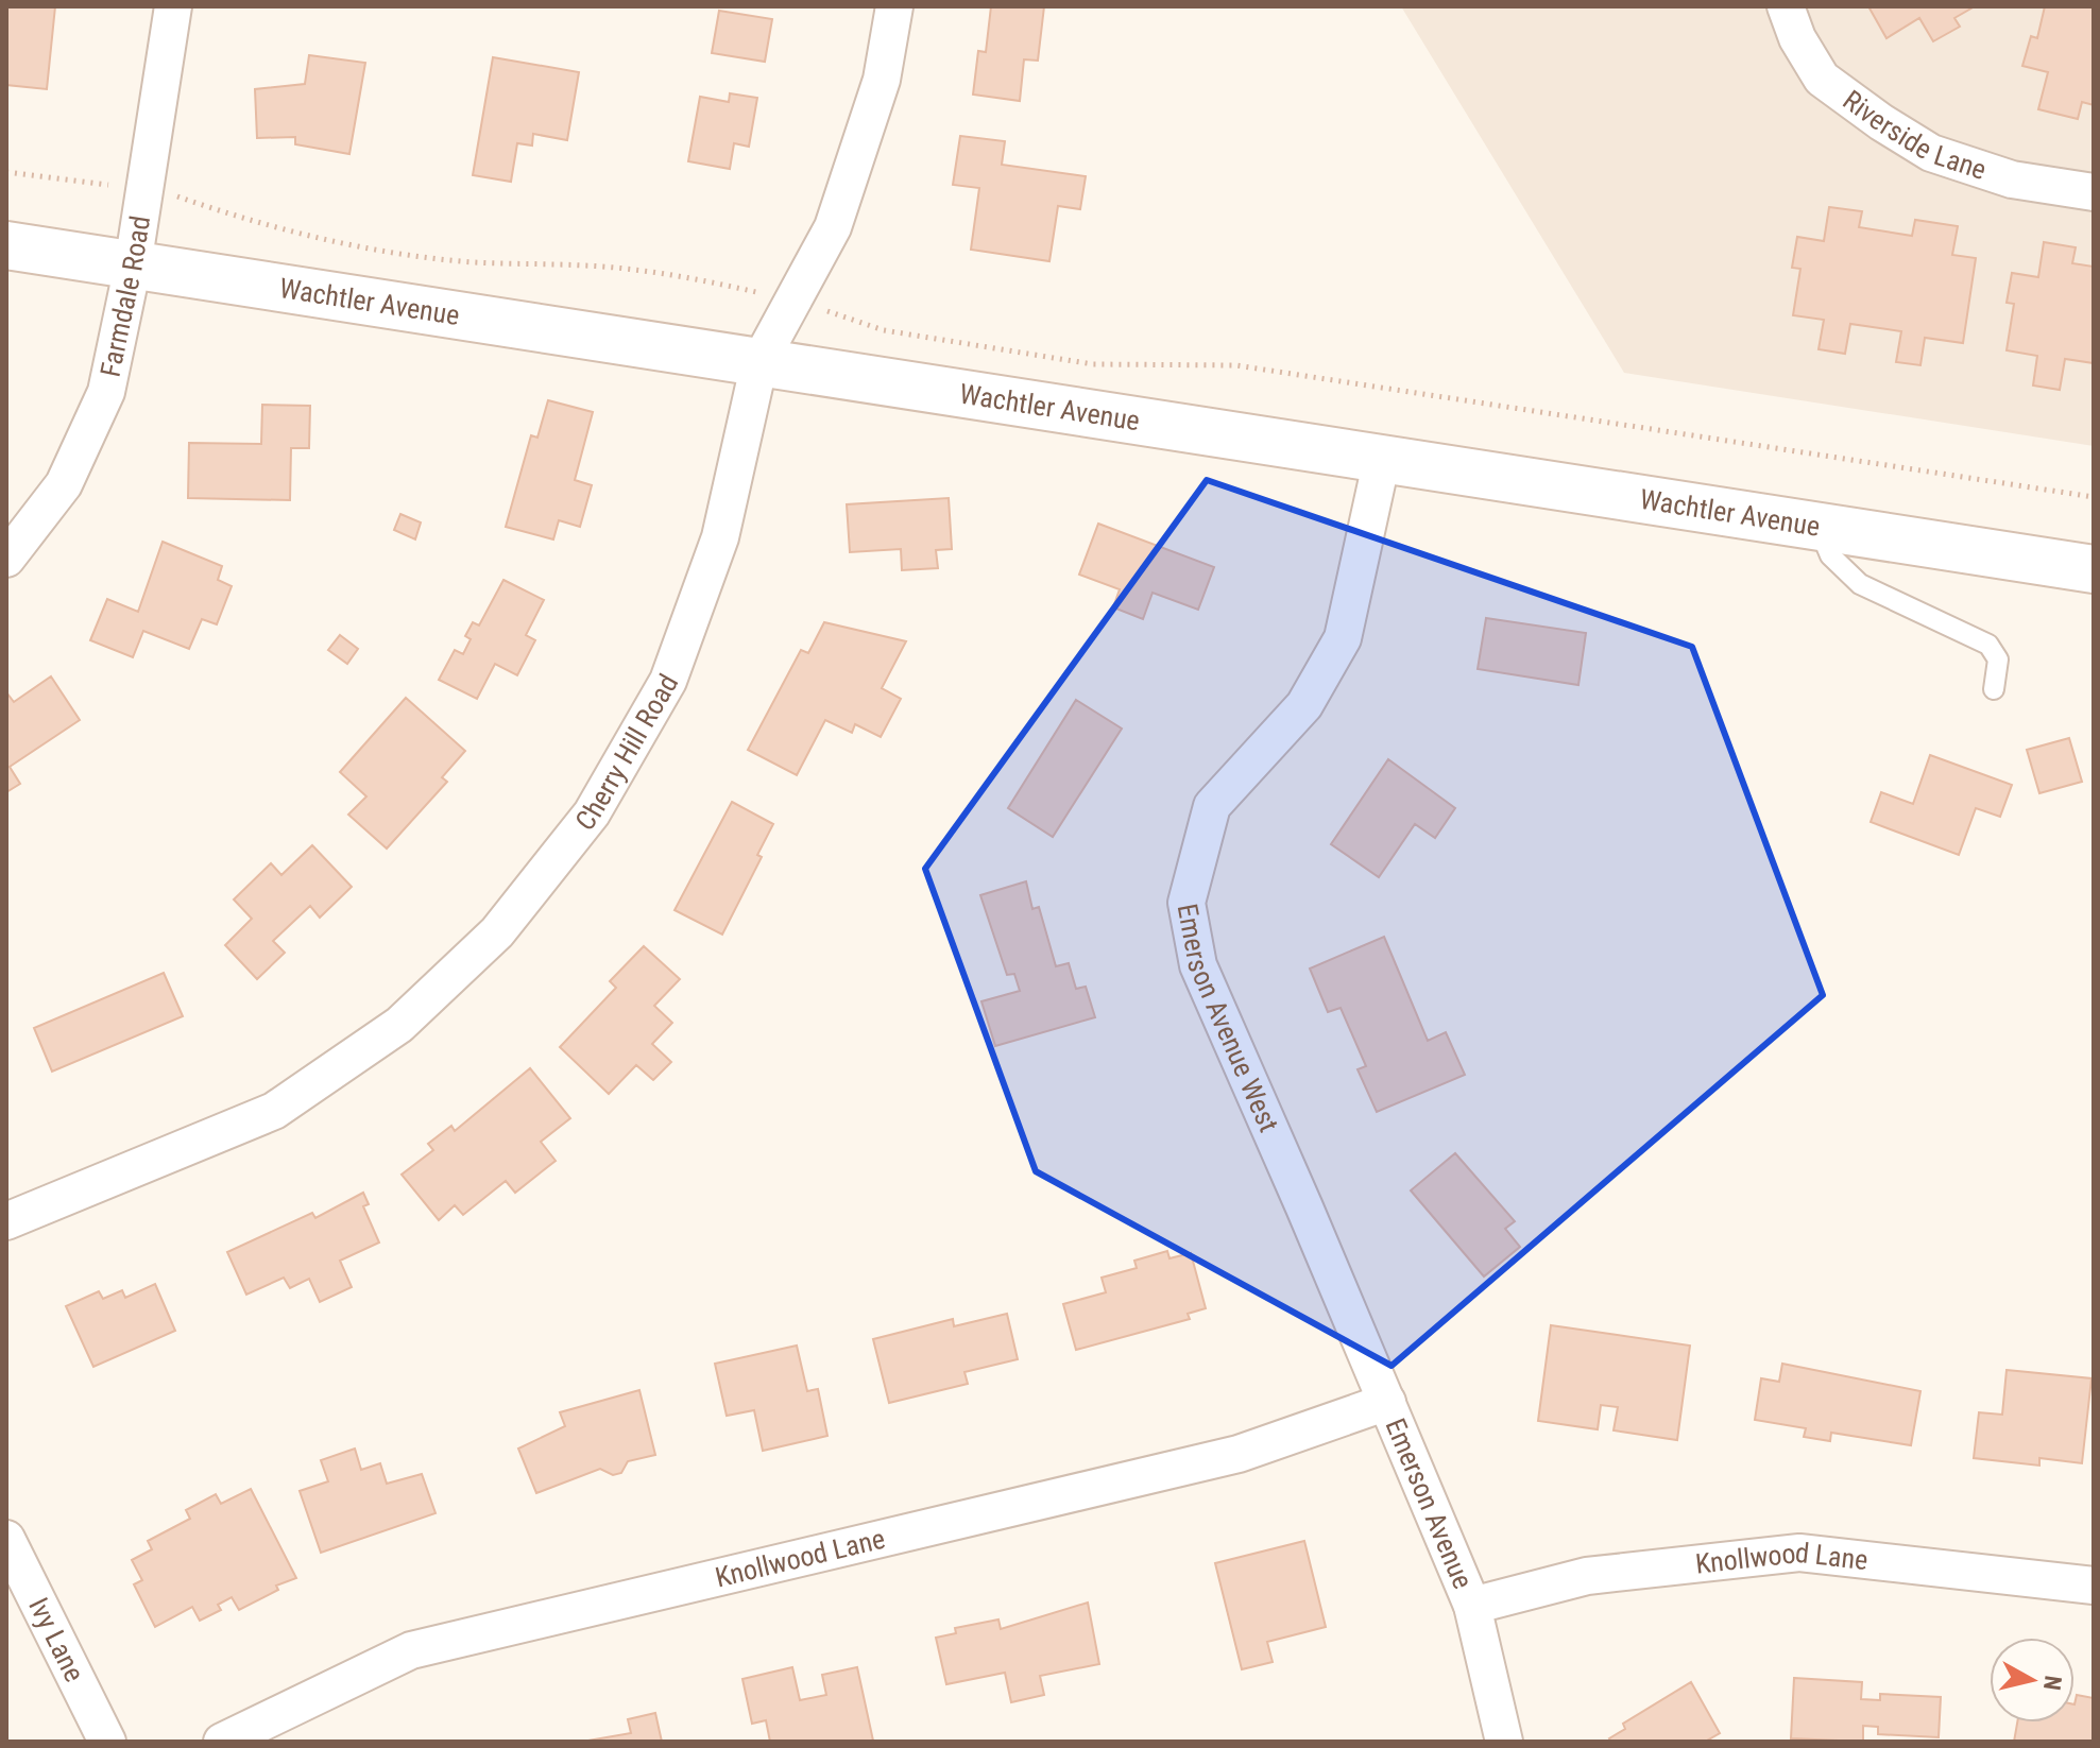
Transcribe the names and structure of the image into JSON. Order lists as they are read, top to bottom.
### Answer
{
  "streets": {
    "street": [
      "Riverside Lane",
      "Farmdale Road",
      "Wachtler Avenue",
      "Cherry Hill Road",
      "Emerson Avenue West",
      "Emerson Avenue",
      "Knollwood Lane",
      "Ivy Lane"
    ]
  },
  "crossings": [
    ["Farmdale Road", "Wachtler Avenue"],
    ["Wachtler Avenue", "Cherry Hill Road"],
    ["Wachtler Avenue", "Emerson Avenue West"],
    ["Emerson Avenue West", "Emerson Avenue"],
    ["Emerson Avenue West", "Knollwood Lane"],
    ["Emerson Avenue", "Knollwood Lane"]
  ],
  "north": "right"
}
